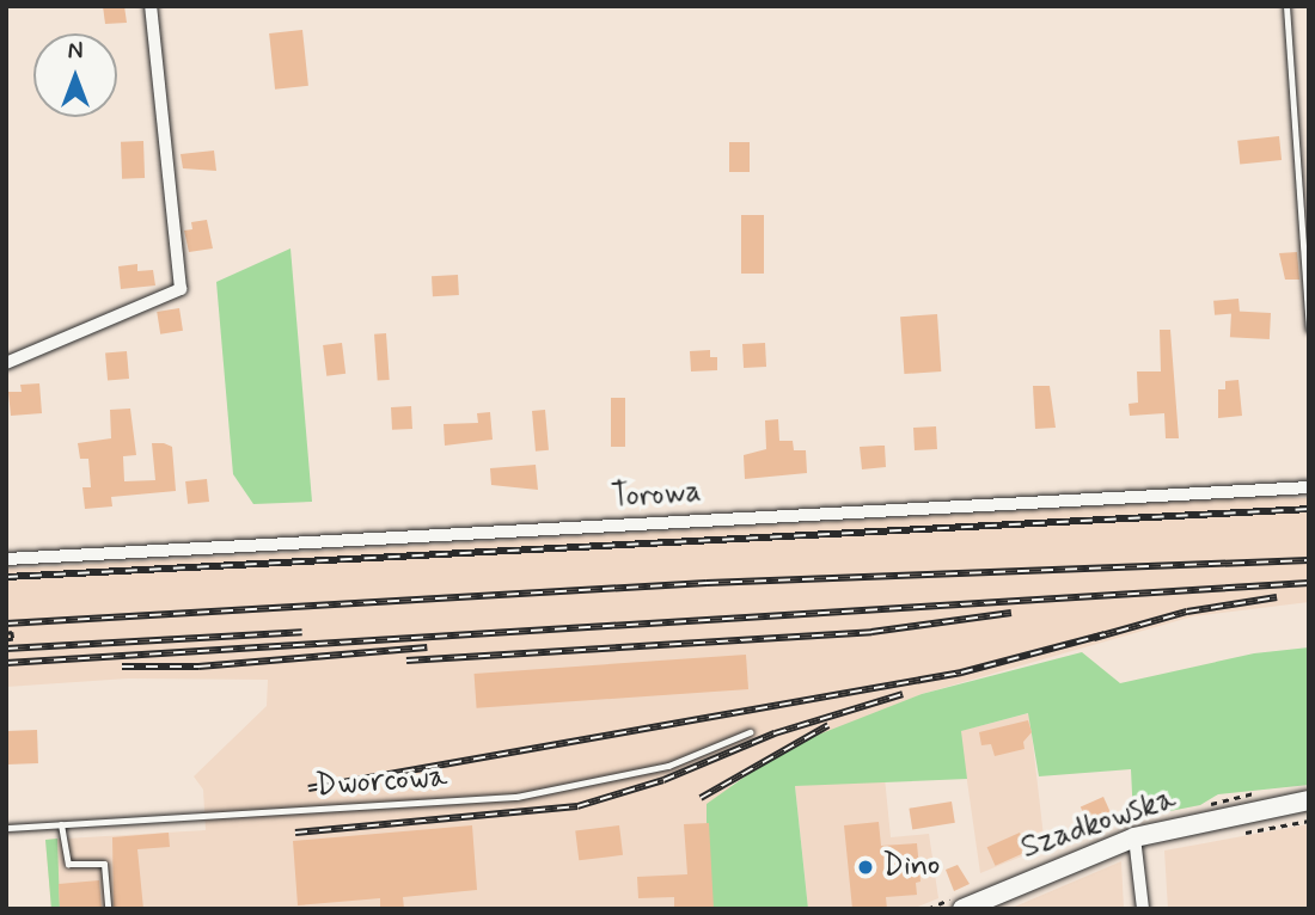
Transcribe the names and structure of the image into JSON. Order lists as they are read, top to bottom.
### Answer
{
  "streets": {
    "street": ["Torowa", "Szadkowska"],
    "lane": ["Dworcowa"]
  },
  "places": ["Dino"],
  "north": "top"
}
